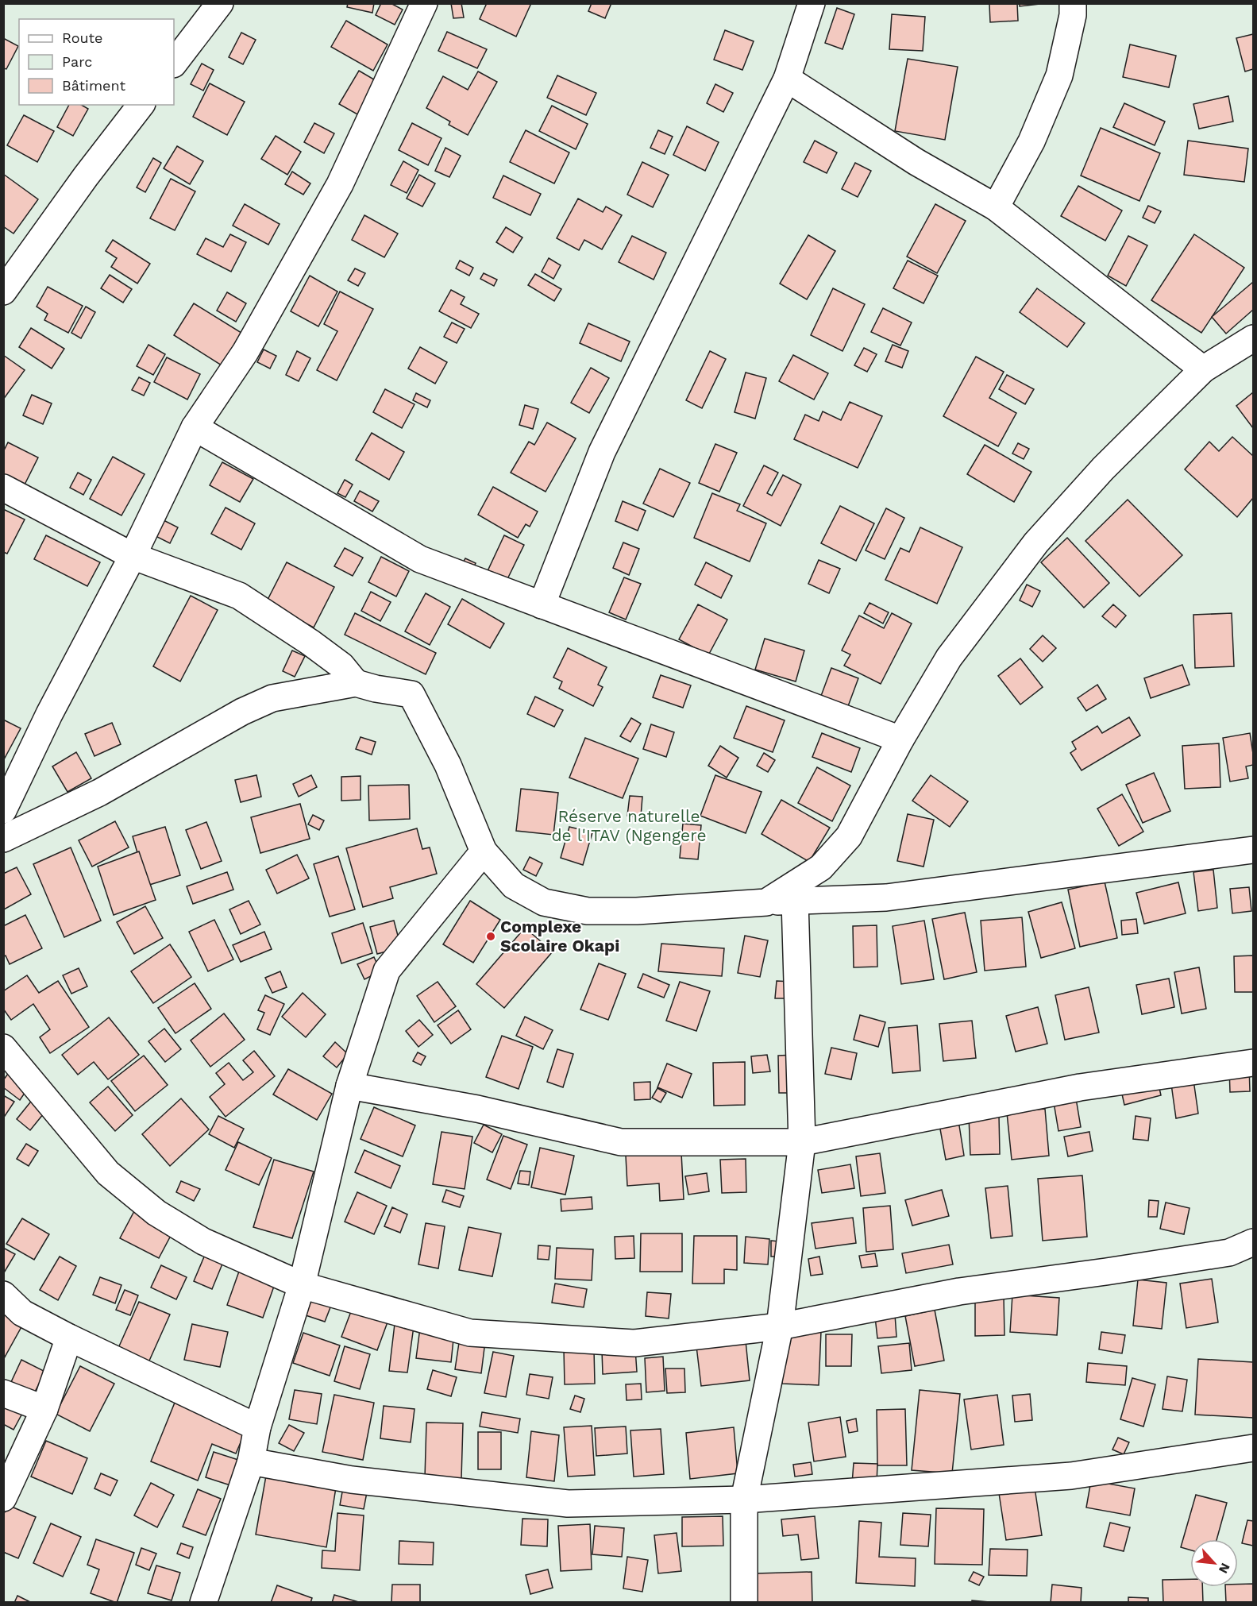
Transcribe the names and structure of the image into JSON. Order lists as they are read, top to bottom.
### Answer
{
  "parks": ["Réserve naturelle de l'ITAV (Ngengere"],
  "places": ["Complexe Scolaire Okapi"],
  "legend": ["Route", "Parc", "Bâtiment"],
  "north": "bottom right"
}
